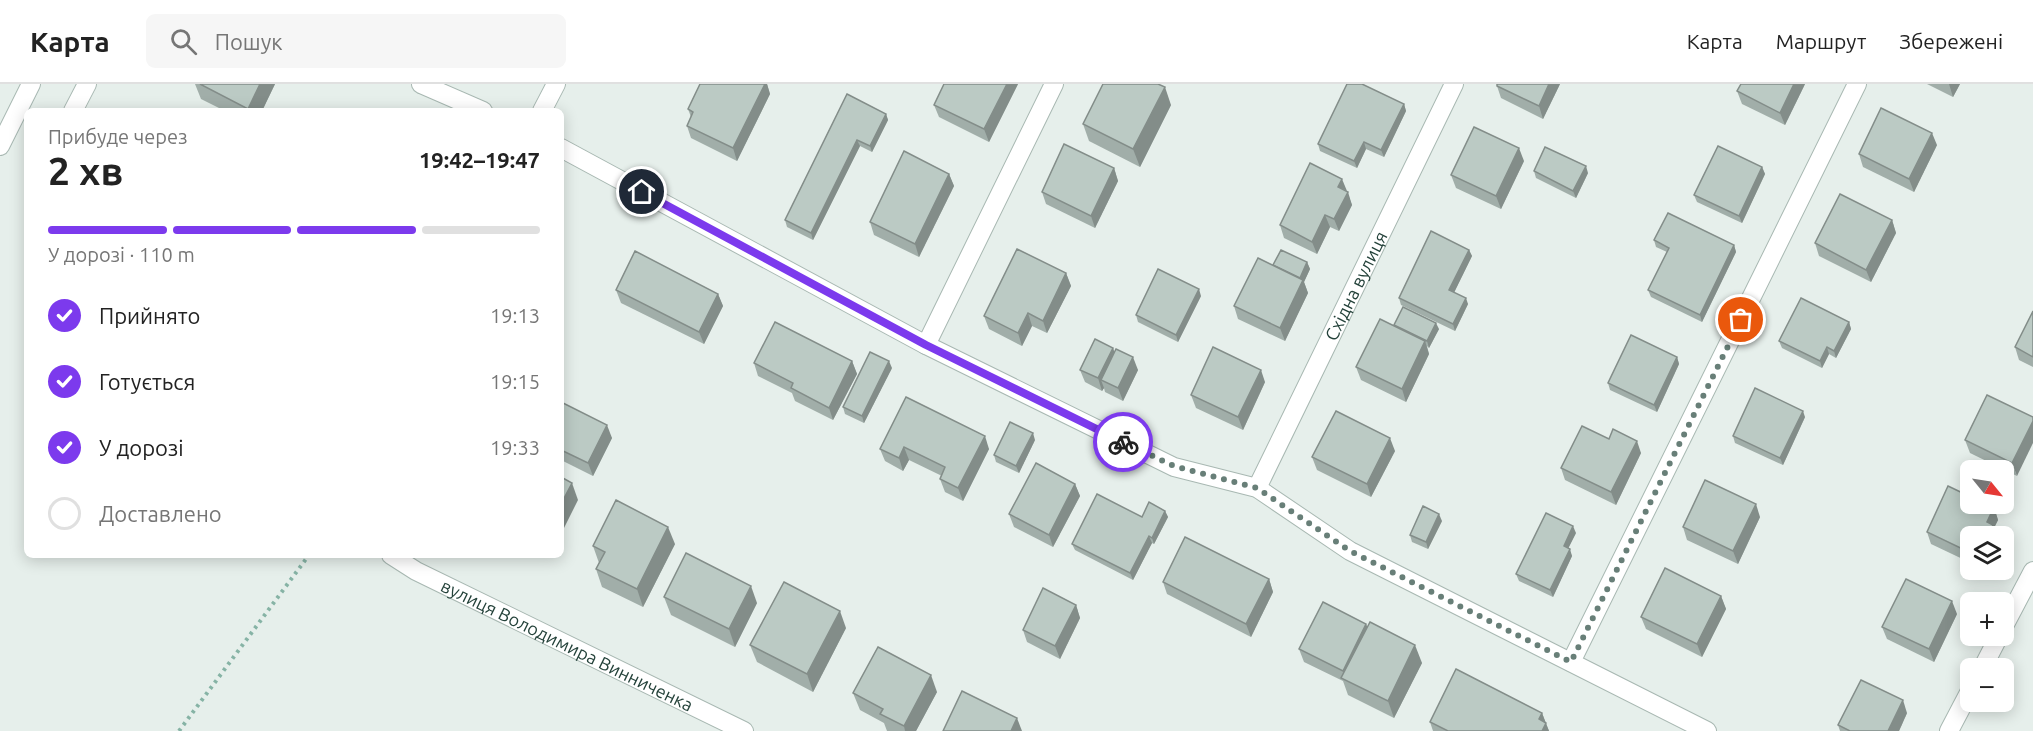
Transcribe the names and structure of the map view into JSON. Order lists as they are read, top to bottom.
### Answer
{
  "streets": {
    "street": ["Східна вулиця", "вулиця Володимира Винниченка"]
  },
  "north": "bottom right",
  "page": {
    "header": "Карта",
    "search": "Пошук",
    "nav": ["Карта", "Маршрут", "Збережені"],
    "heading": ["2 хв", "Прибуде через", "19:42–19:47"],
    "bar": "У дорозі · 110 m",
    "list": [
      ["Прийнято", "19:13"],
      ["Готується", "19:15"],
      ["У дорозі", "19:33"],
      "Доставлено"
    ],
    "map_buttons": ["+", "−"]
  }
}
